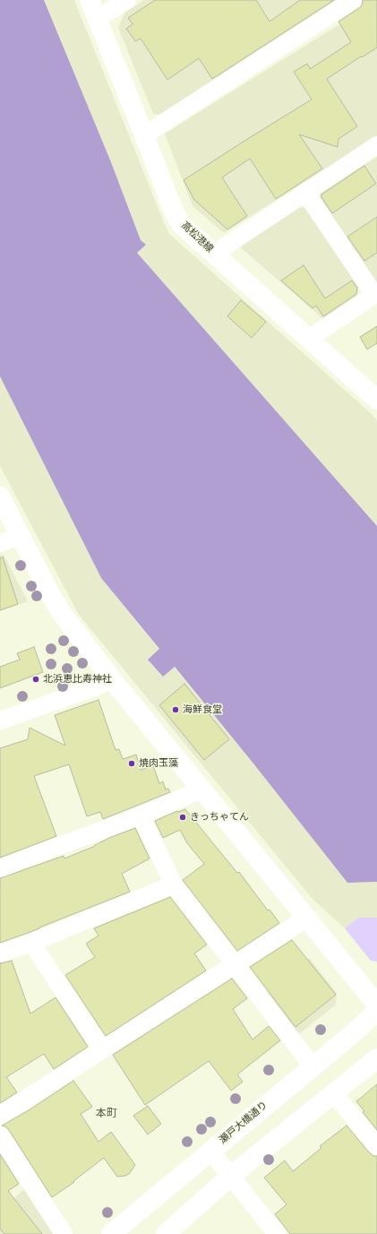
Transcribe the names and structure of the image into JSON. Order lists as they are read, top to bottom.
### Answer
{
  "streets": {
    "street": ["高松港線", "瀬戸大橋通り"]
  },
  "districts": ["本町"],
  "places": [
    "北浜恵比寿神社",
    "海鮮食堂",
    "焼肉玉藻",
    "きっちゃてん"
  ]
}
